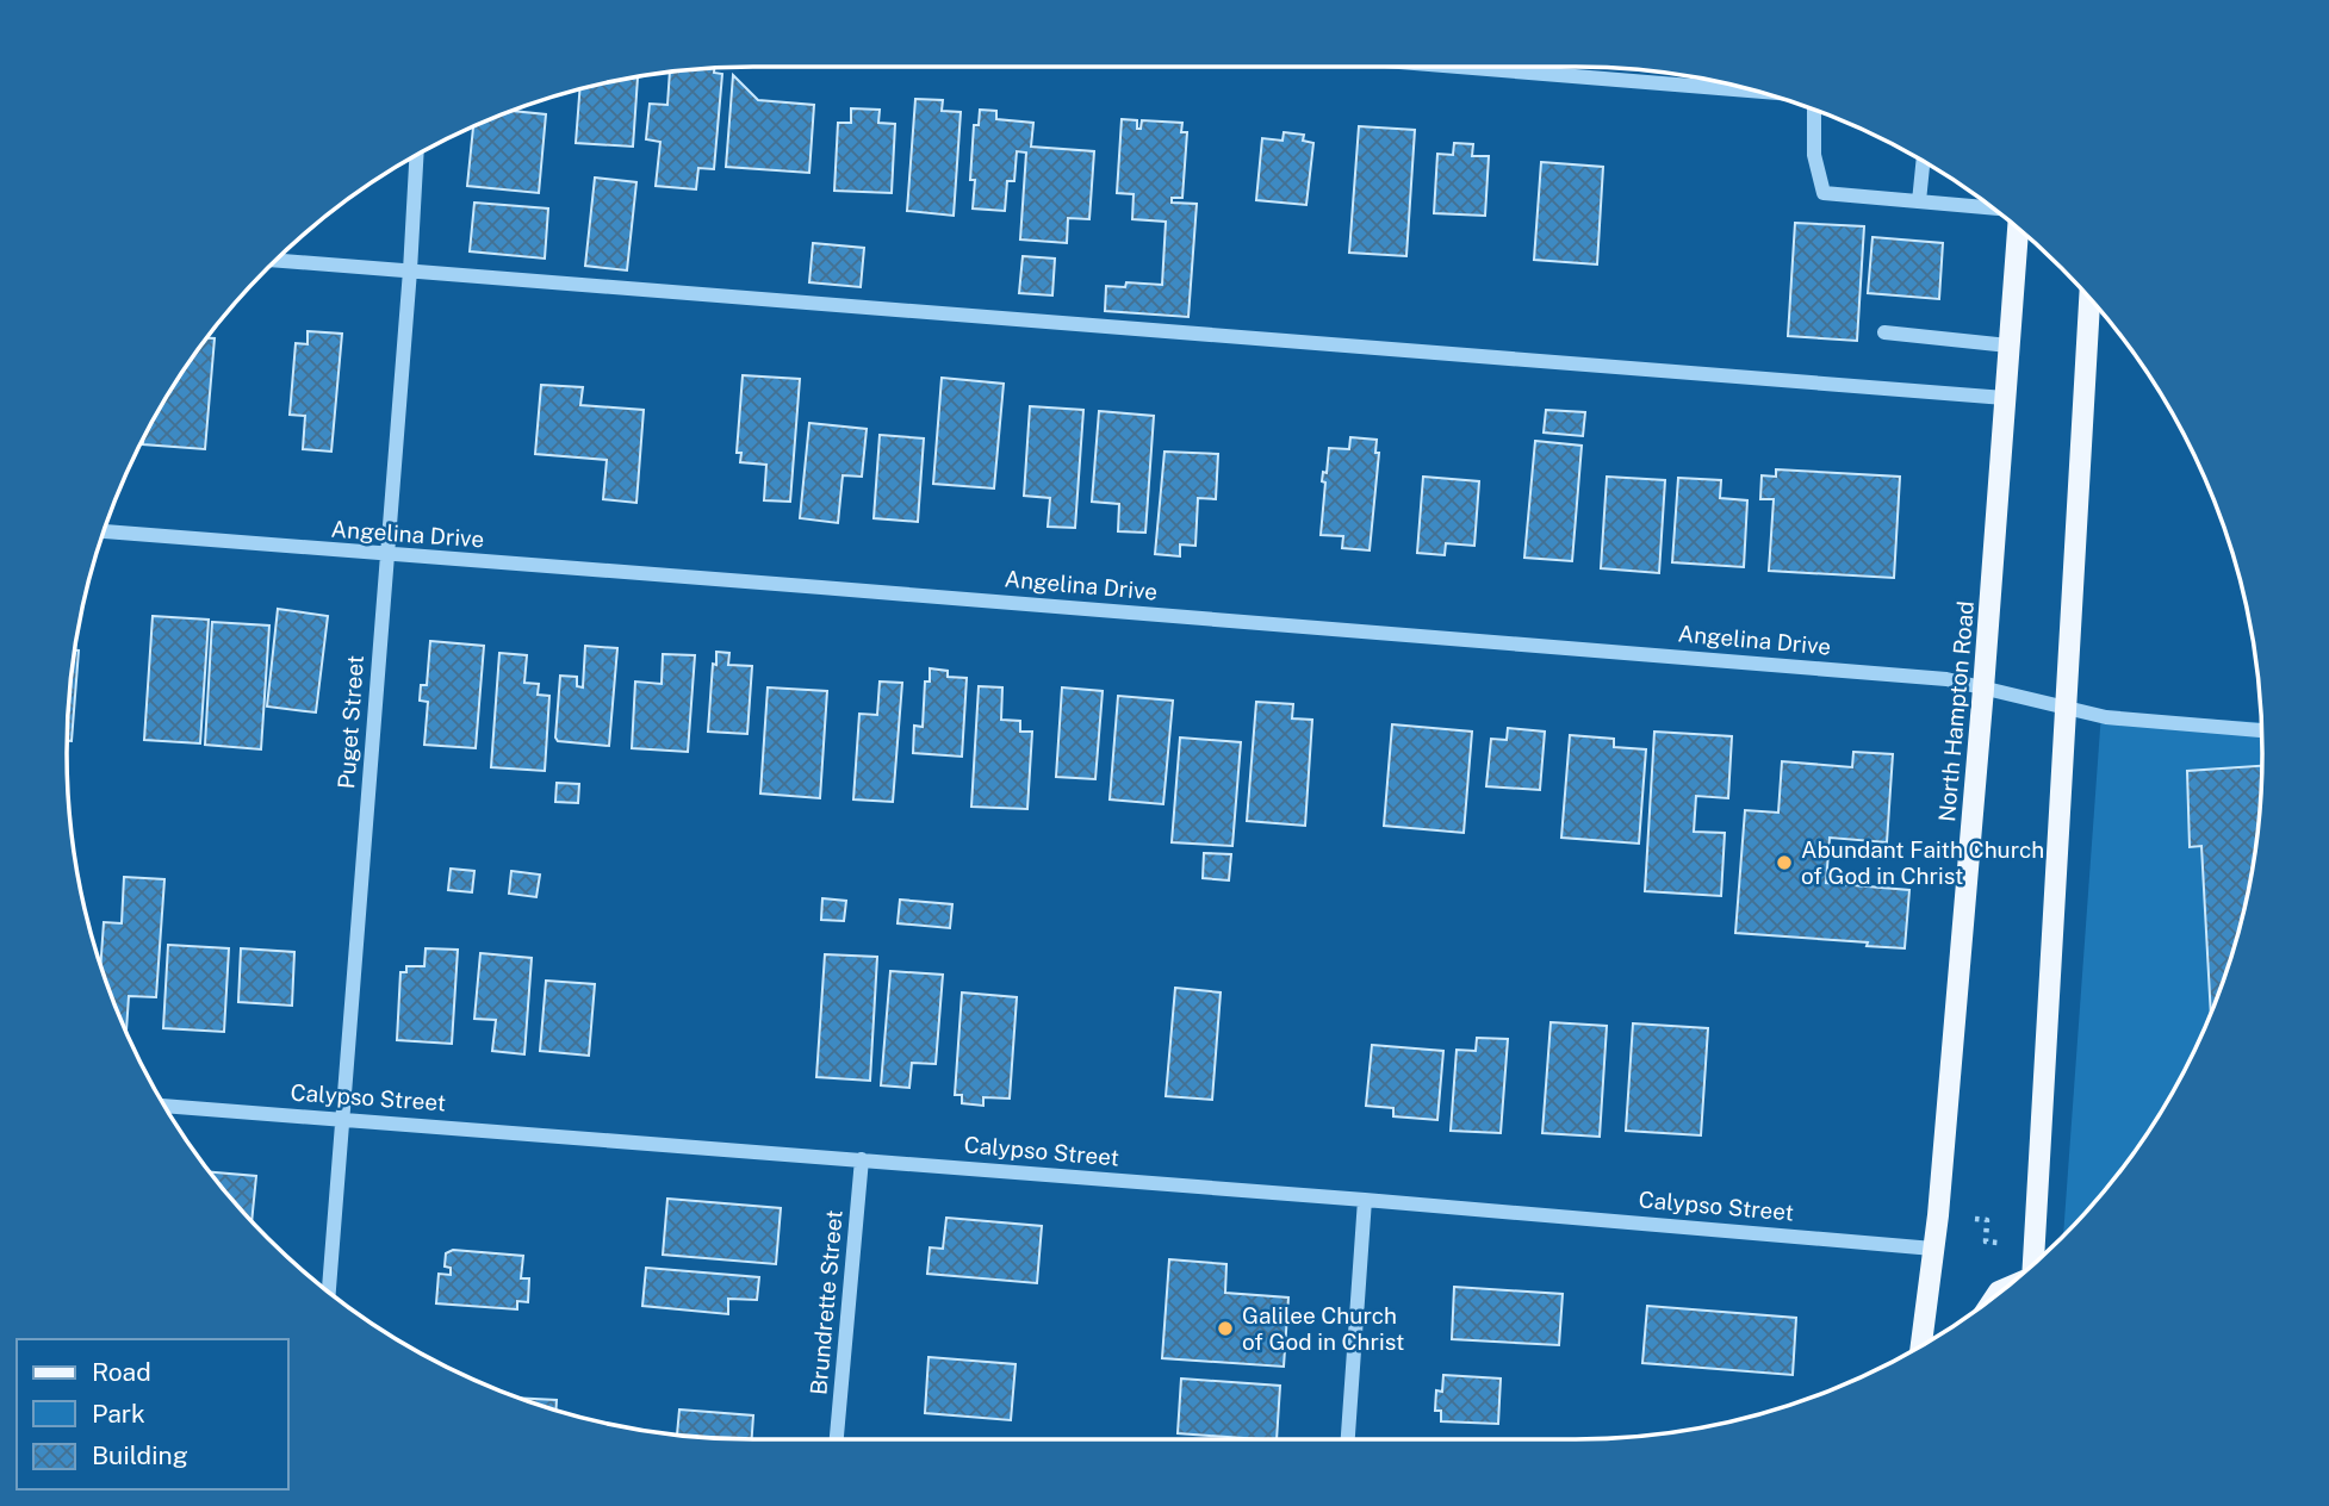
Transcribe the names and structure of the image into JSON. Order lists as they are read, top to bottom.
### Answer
{
  "streets": {
    "main road": ["North Hampton Road"],
    "street": [
      "Angelina Drive",
      "Puget Street",
      "Calypso Street",
      "Brundrette Street"
    ]
  },
  "crossings": [
    ["Angelina Drive", "North Hampton Road"],
    ["Angelina Drive", "Puget Street"],
    ["North Hampton Road", "Calypso Street"],
    ["Puget Street", "Calypso Street"],
    ["Calypso Street", "Brundrette Street"]
  ],
  "places": ["Abundant Faith Church of God in Christ", "Galilee Church of God in Christ"],
  "legend": ["Road", "Park", "Building"]
}
